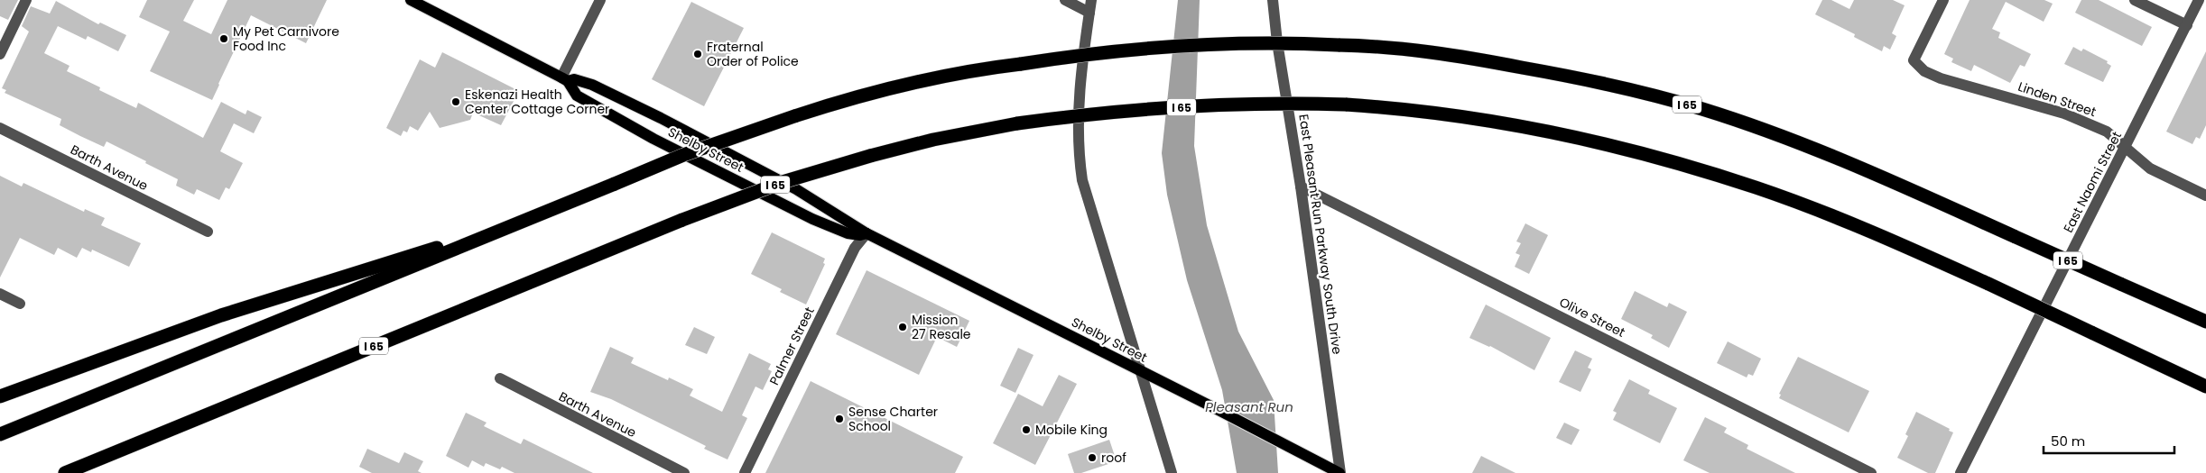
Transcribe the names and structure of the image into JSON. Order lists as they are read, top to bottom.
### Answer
{
  "streets": {
    "highway": ["I 65"],
    "main road": ["Shelby Street"],
    "street": [
      "Linden Street",
      "Barth Avenue",
      "East Naomi Street",
      "East Pleasant Run Parkway South Drive",
      "Olive Street",
      "Palmer Street"
    ]
  },
  "crossings": [
    ["Linden Street", "East Naomi Street"],
    ["Shelby Street", "East Pleasant Run Parkway South Drive"],
    ["Shelby Street", "Palmer Street"],
    ["East Pleasant Run Parkway South Drive", "Olive Street"]
  ],
  "water": ["Pleasant Run"],
  "places": [
    "My Pet Carnivore Food Inc",
    "Fraternal Order of Police",
    "Eskenazi Health Center Cottage Corner",
    "Mission 27 Resale",
    "Sense Charter School",
    "Mobile King",
    "roof"
  ],
  "scale_bar": "50 m"
}
